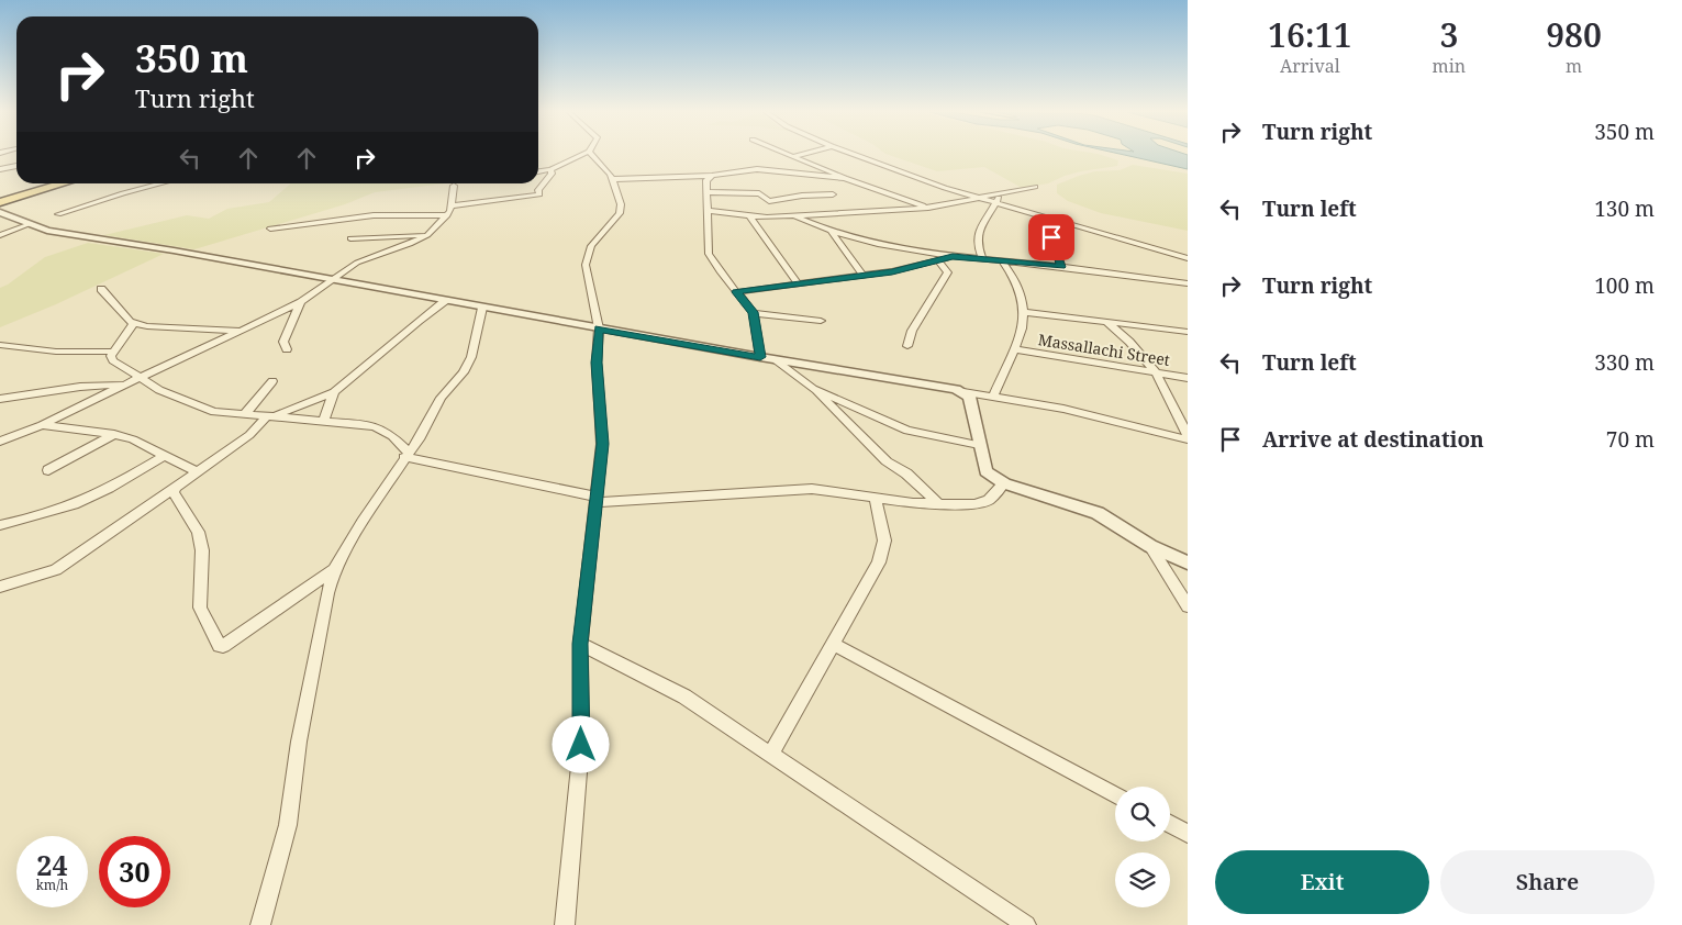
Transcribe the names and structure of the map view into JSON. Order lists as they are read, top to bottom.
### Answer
{
  "streets": {
    "street": ["Massallachi Street"]
  },
  "page": {
    "eta": [
      "16:11",
      "Arrival",
      "3",
      "min",
      "980",
      "m"
    ],
    "turn": ["350 m", "Turn right"],
    "list": [
      {
        "name": "Turn right",
        "value": "350 m"
      },
      {
        "name": "Turn left",
        "value": "130 m"
      },
      {
        "name": "Turn right",
        "value": "100 m"
      },
      {
        "name": "Turn left",
        "value": "330 m"
      },
      {
        "name": "Arrive at destination",
        "value": "70 m"
      }
    ],
    "speed": "24 km/h",
    "limit": "30",
    "buttons": ["Exit", "Share"]
  }
}
